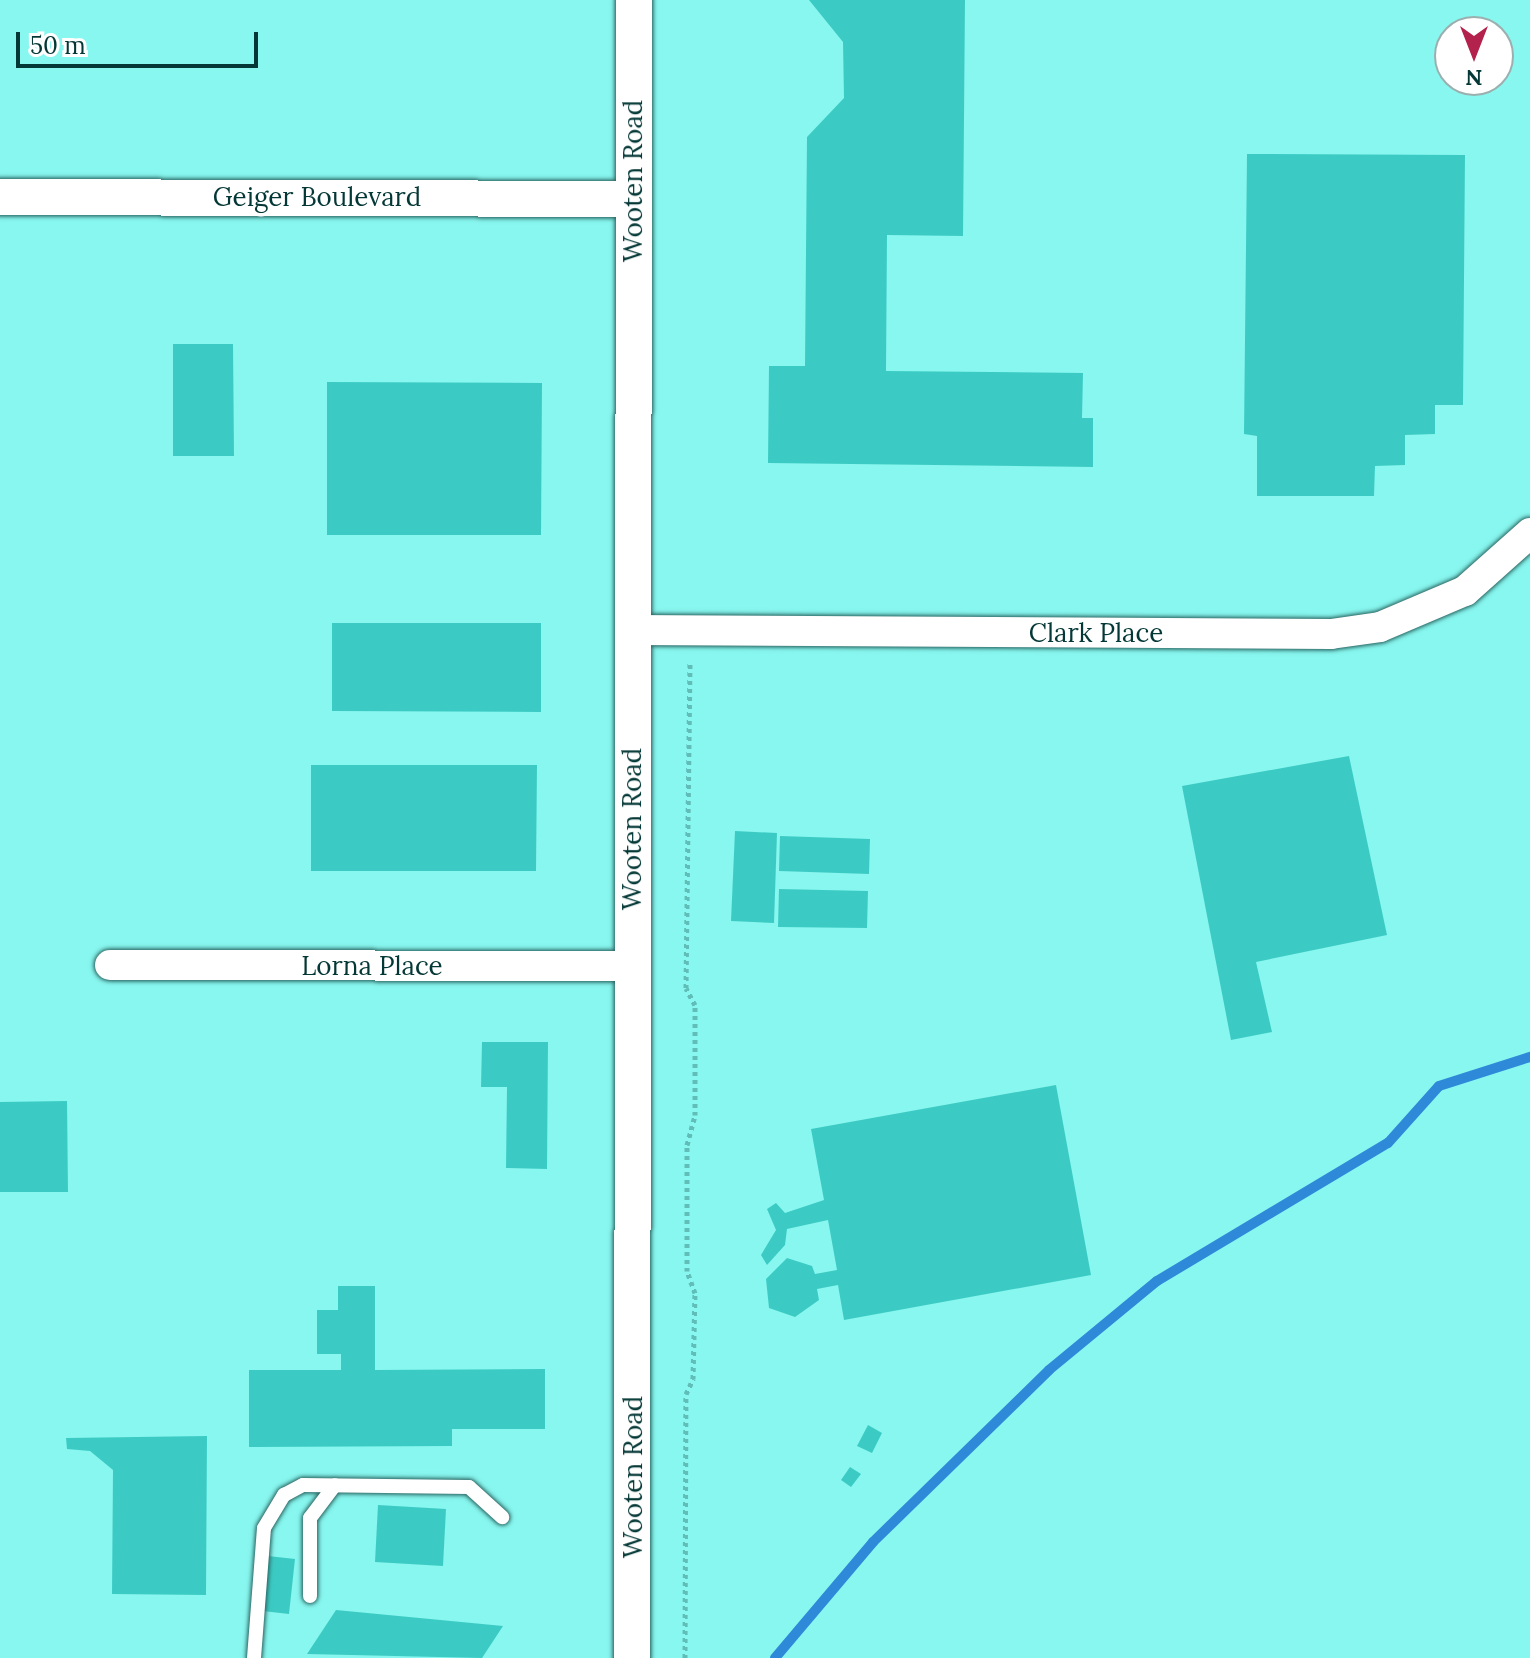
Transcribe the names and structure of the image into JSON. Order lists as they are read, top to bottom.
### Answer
{
  "streets": {
    "street": [
      "Wooten Road",
      "Geiger Boulevard",
      "Clark Place",
      "Lorna Place"
    ]
  },
  "crossings": [
    ["Wooten Road", "Geiger Boulevard"],
    ["Wooten Road", "Clark Place"],
    ["Wooten Road", "Lorna Place"]
  ],
  "scale_bar": "50 m",
  "north": "bottom"
}
